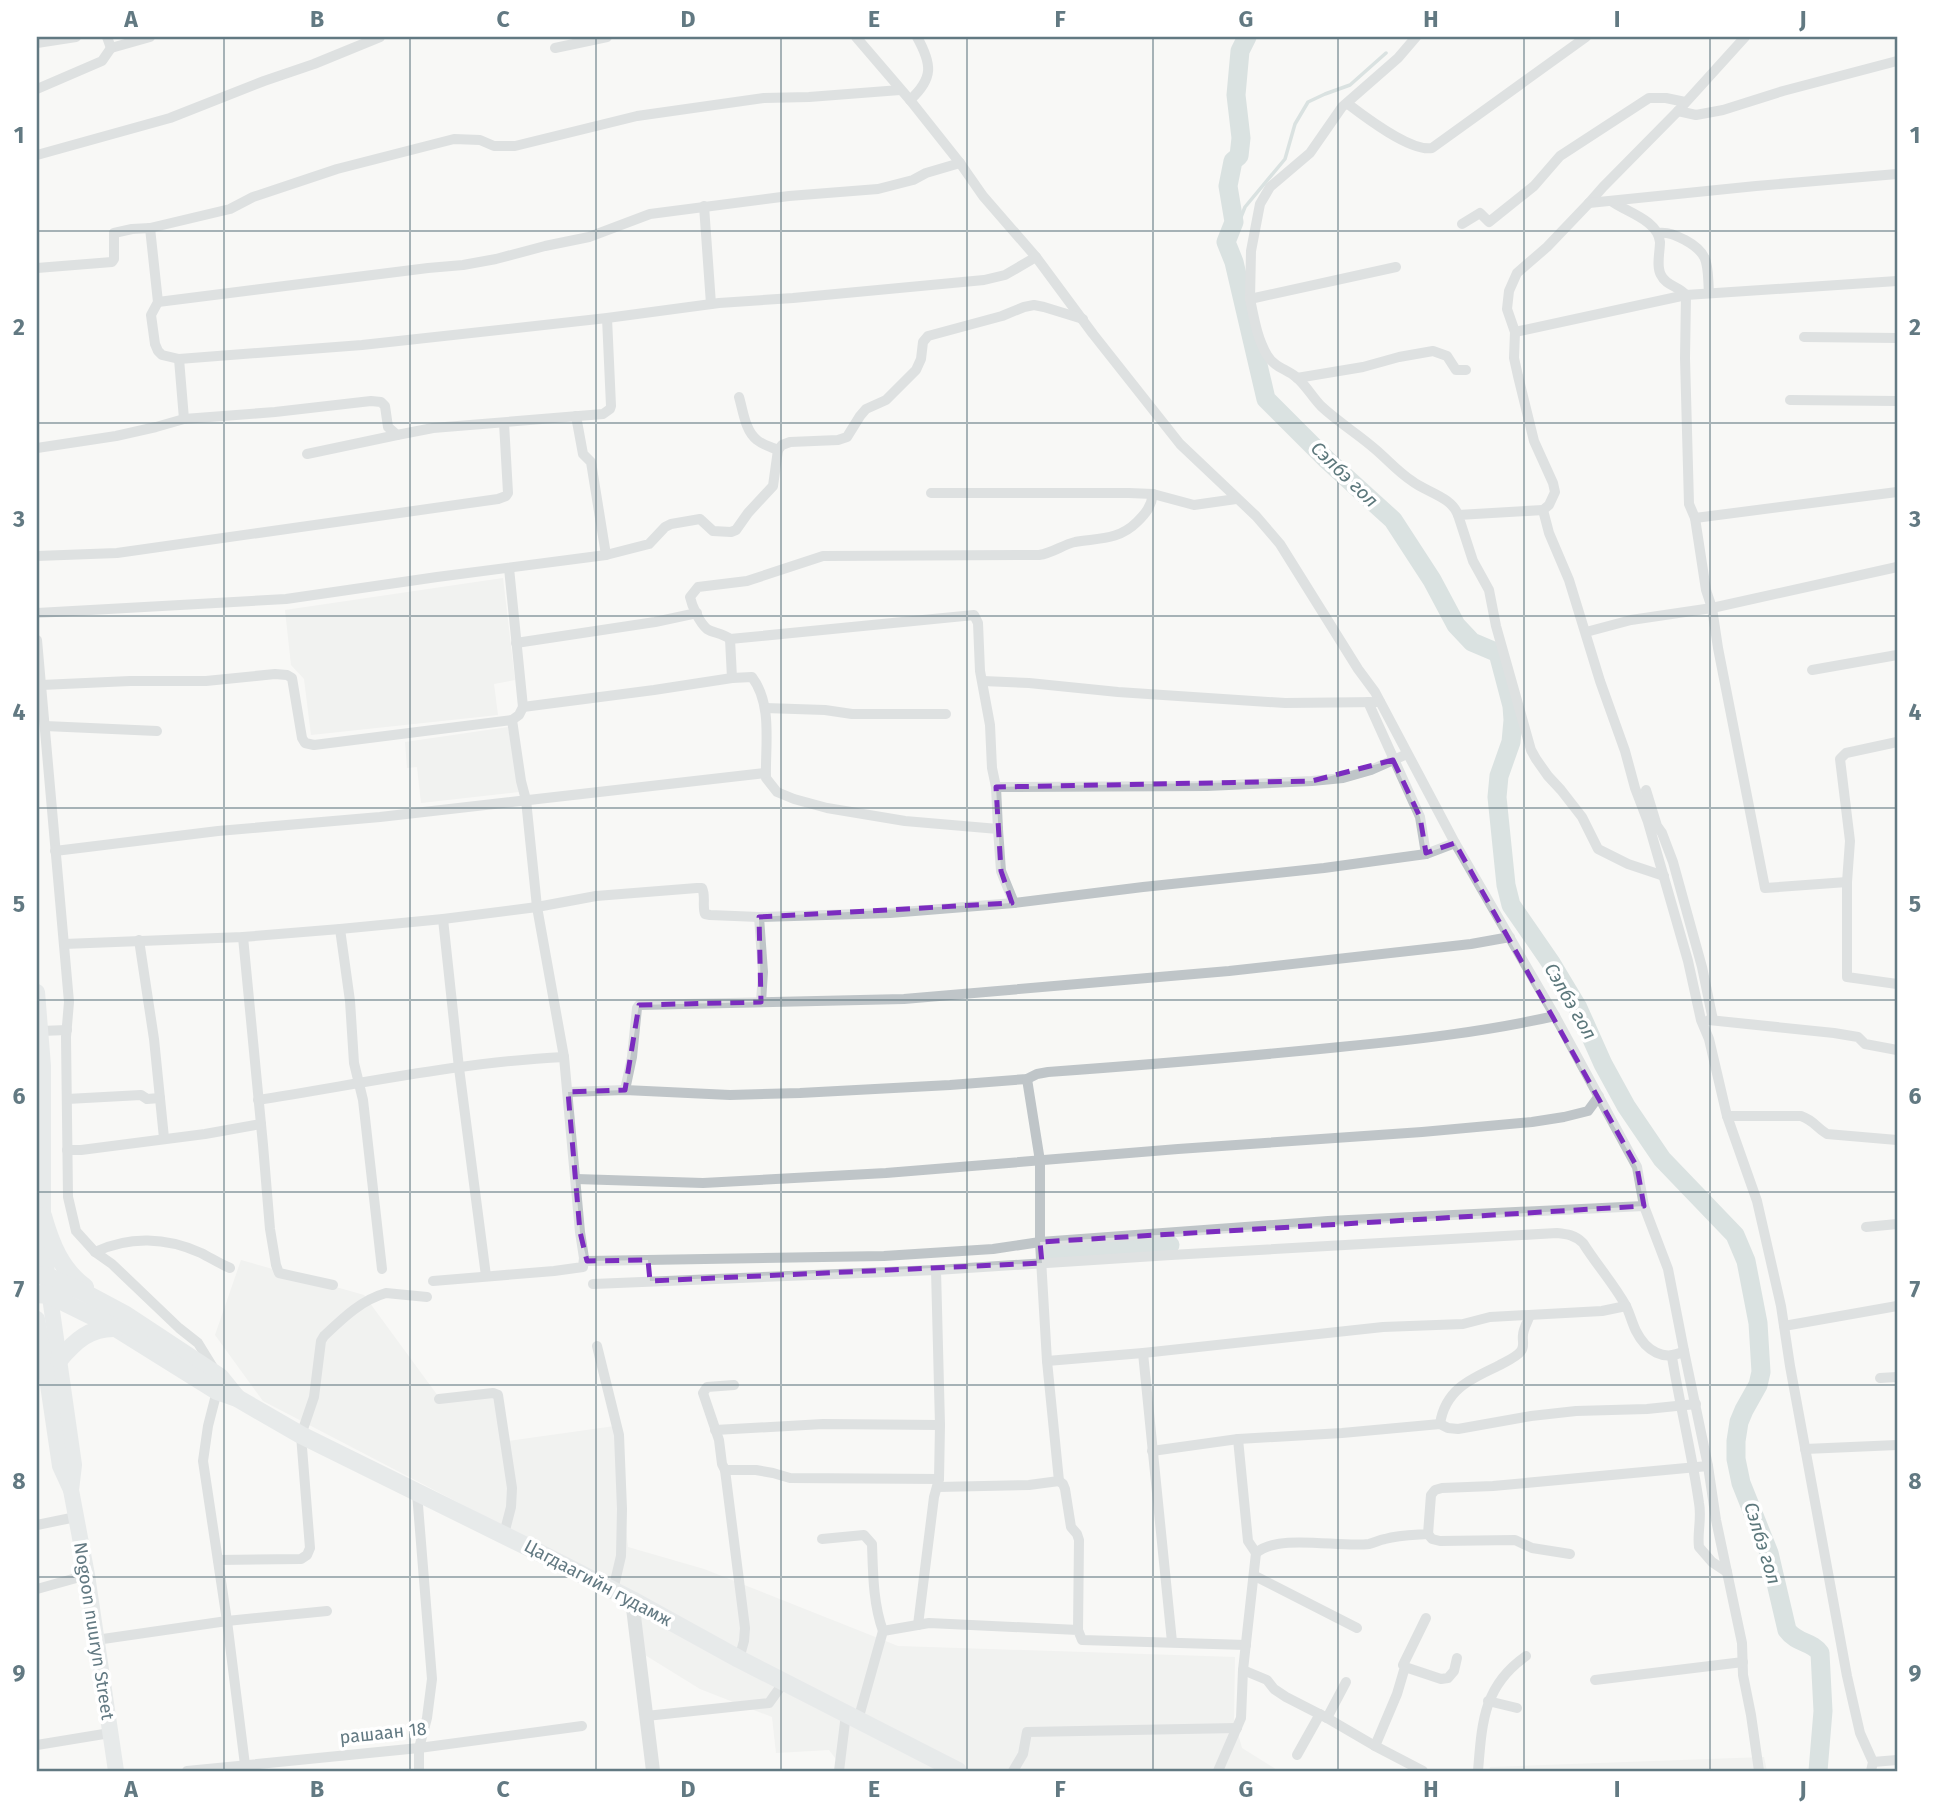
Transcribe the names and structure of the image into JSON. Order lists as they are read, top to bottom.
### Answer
{
  "streets": {
    "main road": ["Цагдаагийн гудамж", "Nogoon nuuryn Street"],
    "street": ["рашаан 18"]
  },
  "crossings": [
    ["Цагдаагийн гудамж", "Nogoon nuuryn Street"]
  ],
  "water": ["Сэлбэ гол"],
  "grid": {
    "columns": [
      "A",
      "B",
      "C",
      "D",
      "E",
      "F",
      "G",
      "H",
      "I",
      "J"
    ],
    "rows": [
      "1",
      "2",
      "3",
      "4",
      "5",
      "6",
      "7",
      "8",
      "9"
    ]
  }
}
